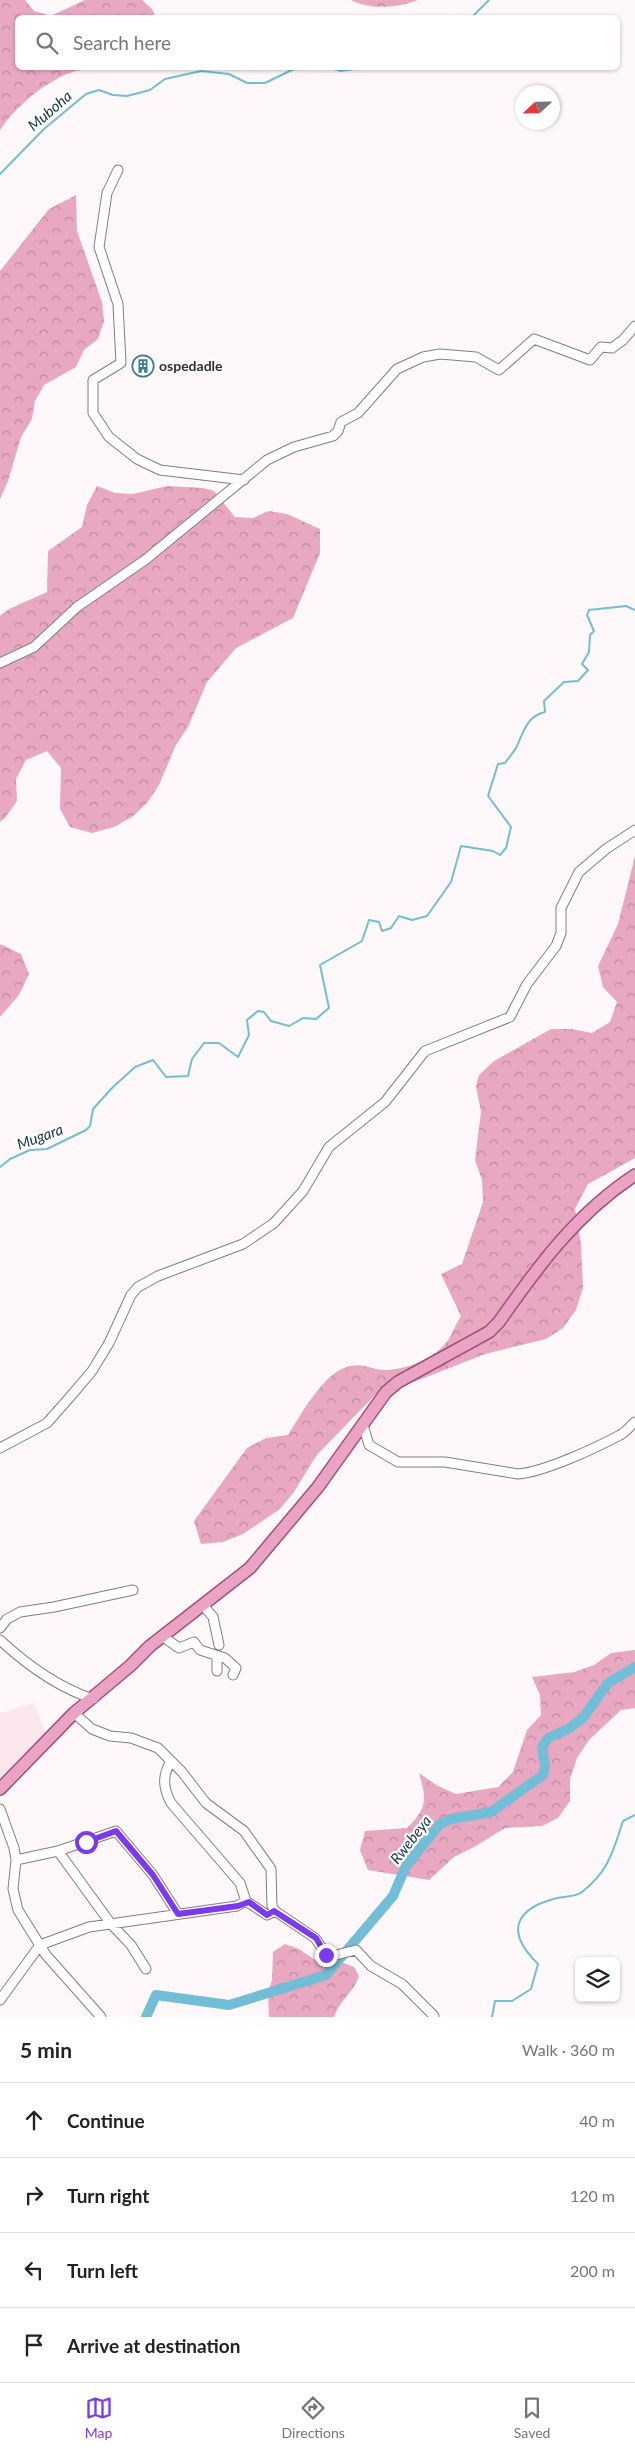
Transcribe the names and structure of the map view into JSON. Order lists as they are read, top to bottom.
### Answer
{
  "water": ["Muboha", "Mugara", "Rwebeya"],
  "places": {
    "building": ["ospedadle"]
  },
  "north": "left",
  "page": {
    "search": "Search here",
    "heading": ["5 min", "Walk · 360 m"],
    "list": [
      ["Continue", "40 m"],
      ["Turn right", "120 m"],
      ["Turn left", "200 m"],
      "Arrive at destination"
    ],
    "nav": ["Map", "Directions", "Saved"]
  }
}
